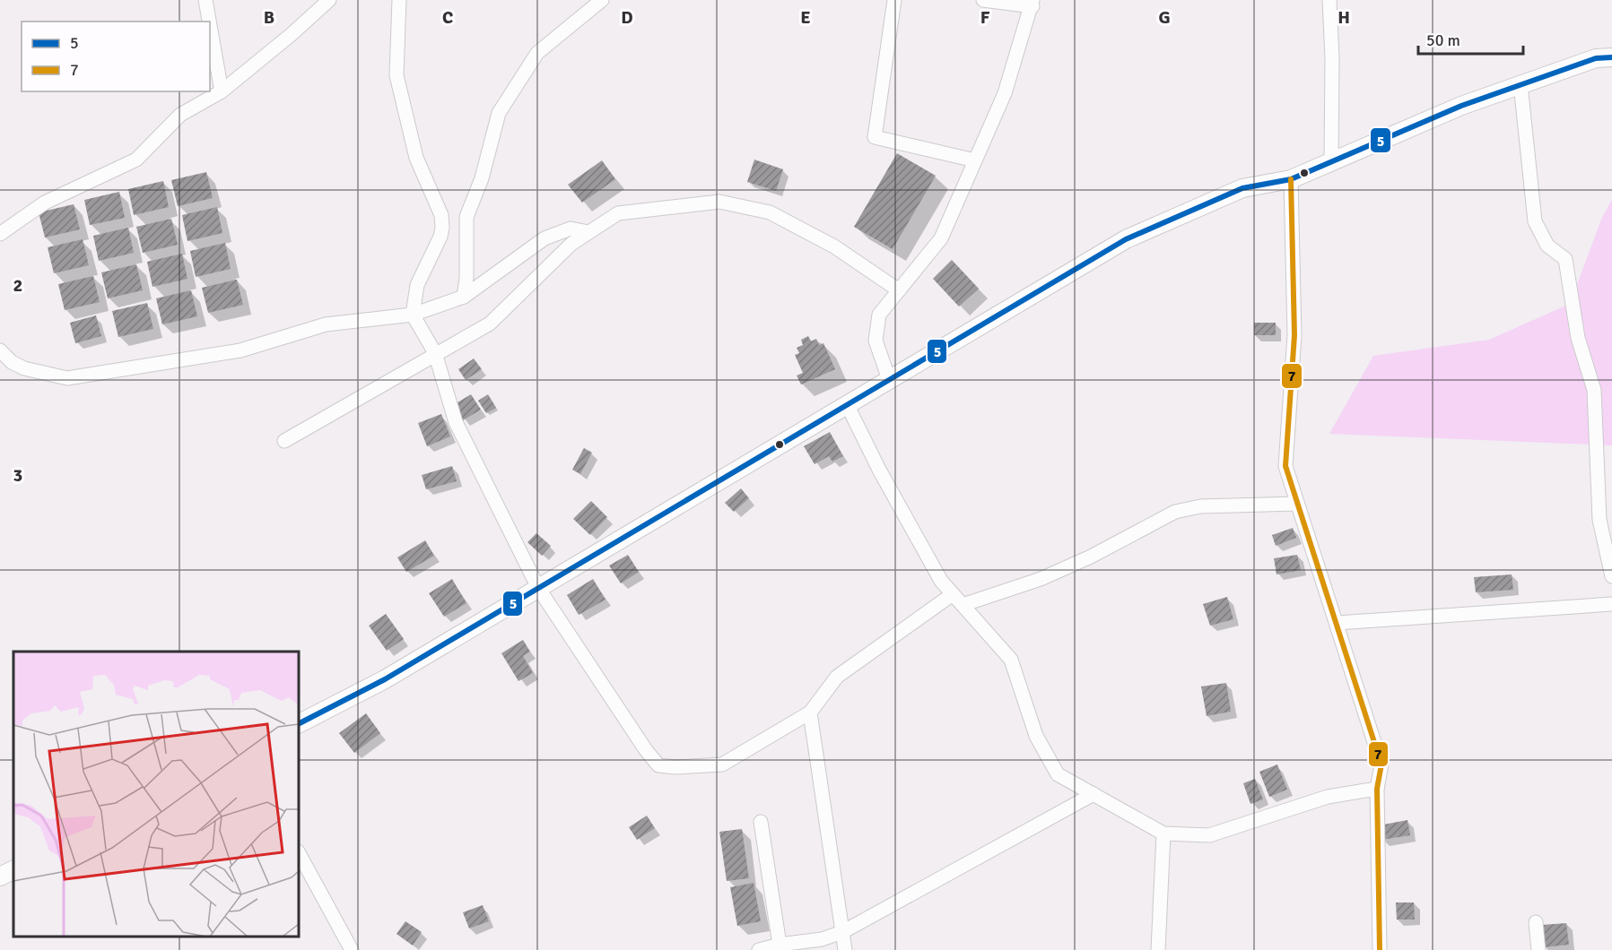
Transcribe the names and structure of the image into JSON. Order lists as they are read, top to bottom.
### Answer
{
  "lines": ["transit line 5", "transit line 7"],
  "legend": ["5", "7"],
  "scale_bar": "50 m",
  "grid": {
    "columns": [
      "B",
      "C",
      "D",
      "E",
      "F",
      "G",
      "H"
    ],
    "rows": ["2", "3"]
  }
}
